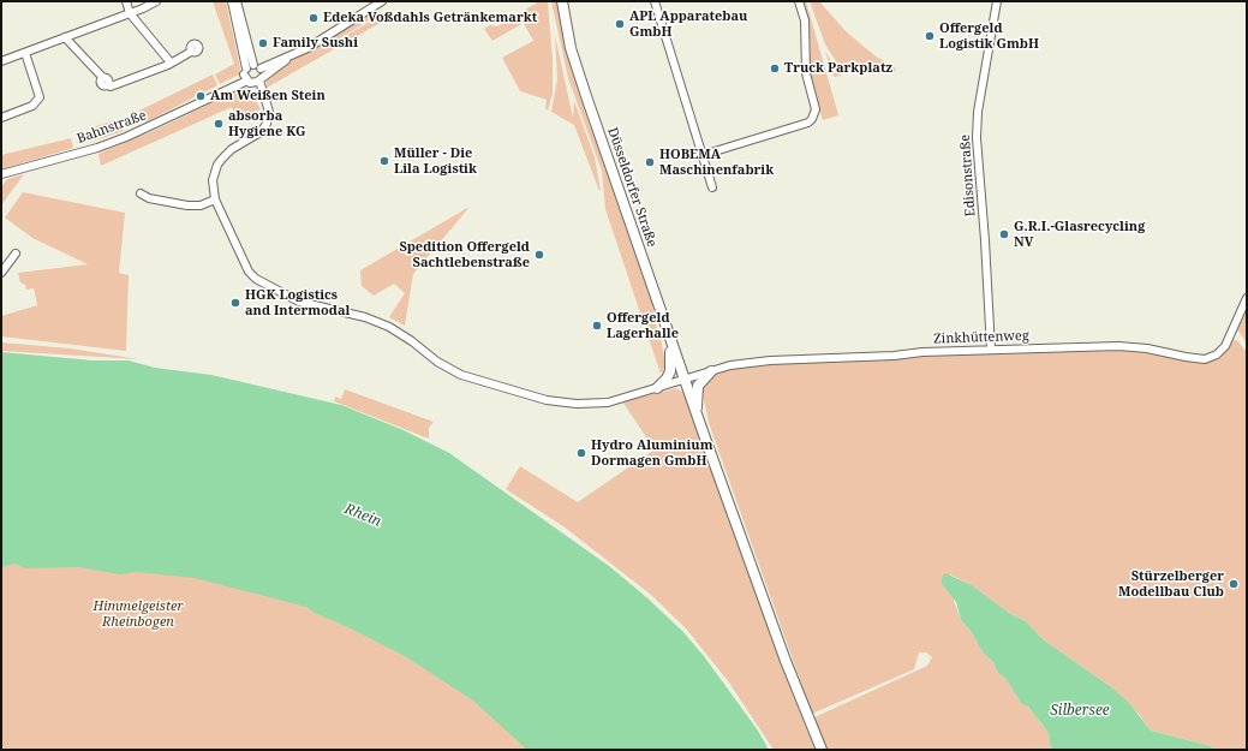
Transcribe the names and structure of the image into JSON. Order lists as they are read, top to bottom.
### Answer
{
  "streets": {
    "main road": ["Düsseldorfer Straße"],
    "street": ["Bahnstraße", "Edisonstraße", "Zinkhüttenweg"]
  },
  "crossings": [
    ["Edisonstraße", "Zinkhüttenweg"],
    ["Düsseldorfer Straße", "Zinkhüttenweg"]
  ],
  "water": ["Rhein", "Silbersee"],
  "parks": ["Himmelgeister Rheinbogen"],
  "places": [
    "Edeka Voßdahls Getränkemarkt",
    "APL Apparatebau GmbH",
    "Offergeld Logistik GmbH",
    "Family Sushi",
    "Truck Parkplatz",
    "Am Weißen Stein",
    "absorba Hygiene KG",
    "Müller - Die Lila Logistik",
    "HOBEMA Maschinenfabrik",
    "G.R.I.-Glasrecycling NV",
    "Spedition Offergeld Sachtlebenstraße",
    "HGK Logistics and Intermodal",
    "Offergeld Lagerhalle",
    "Hydro Aluminium Dormagen GmbH",
    "Stürzelberger Modellbau Club"
  ]
}
